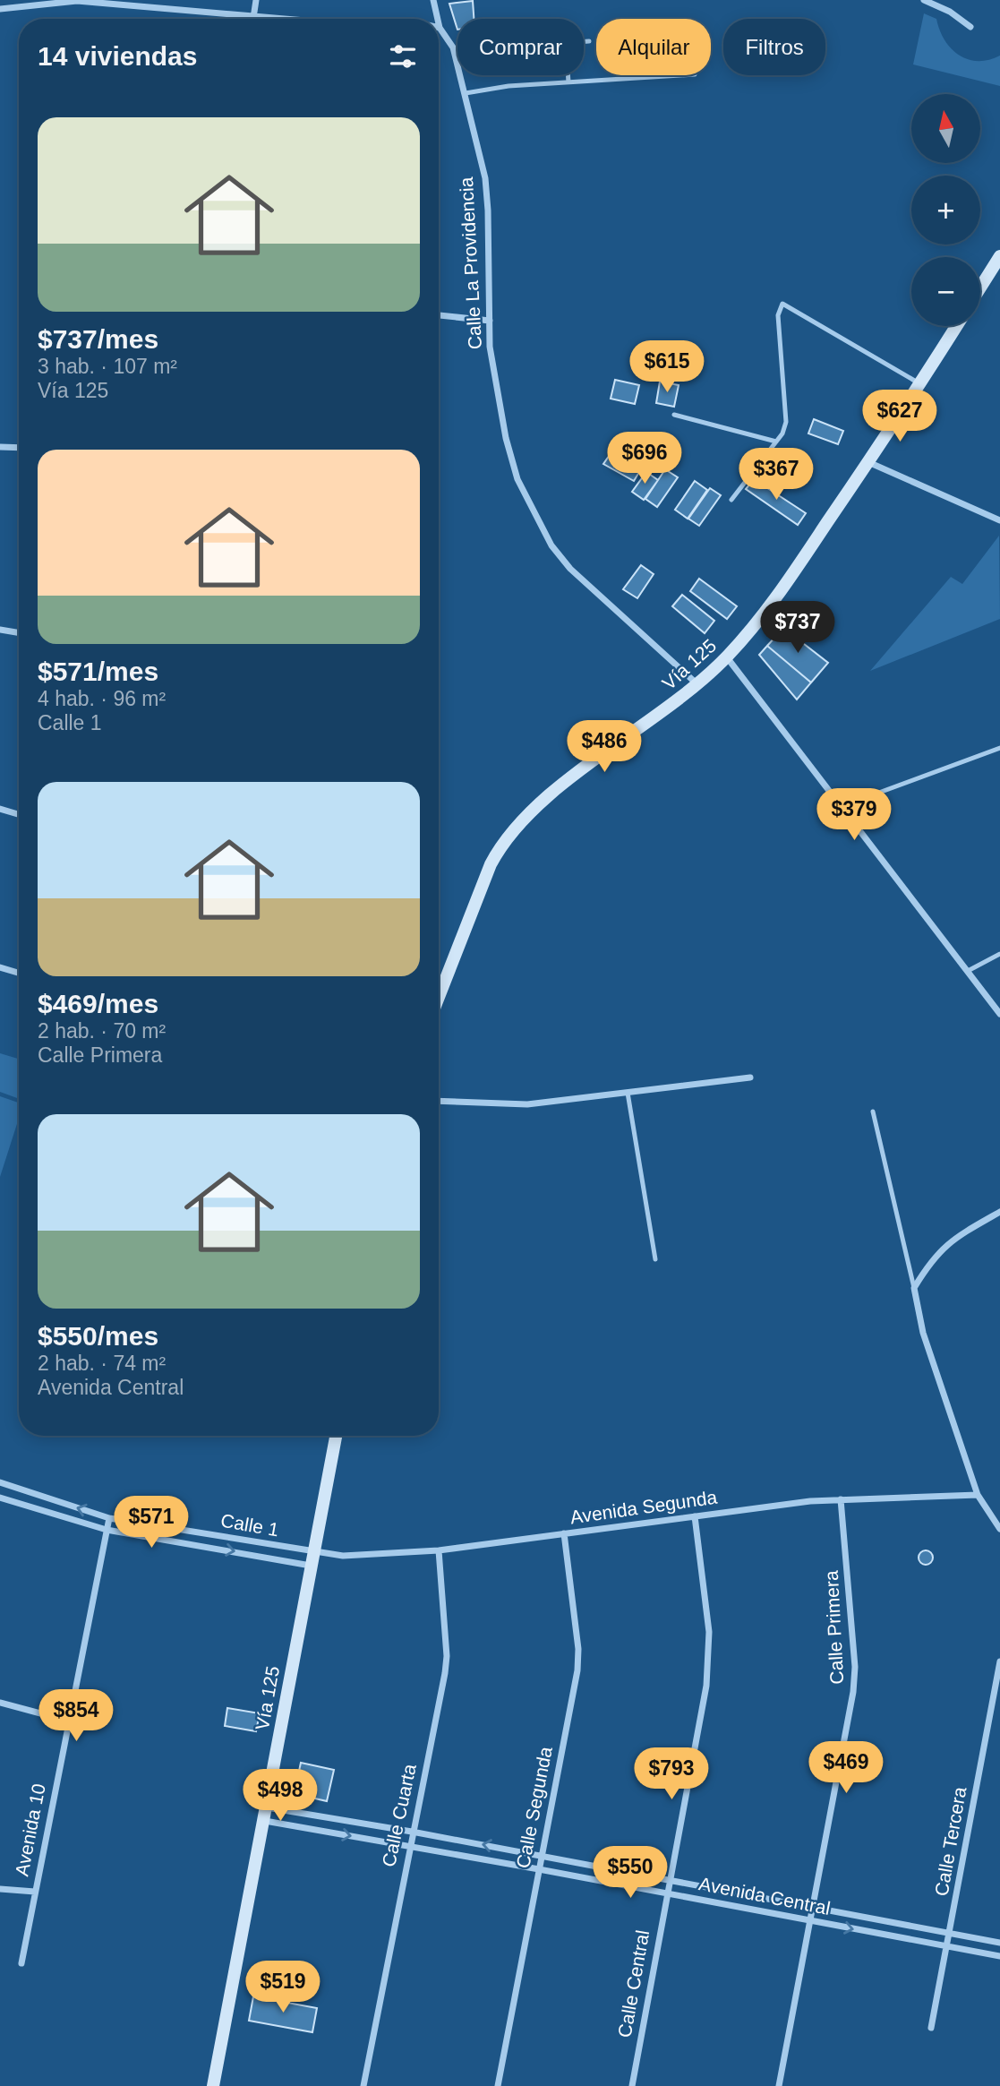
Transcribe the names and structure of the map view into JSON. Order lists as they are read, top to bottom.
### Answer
{
  "streets": {
    "main road": ["Vía 125"],
    "street": [
      "Calle La Providencia",
      "Avenida Segunda",
      "Calle 1",
      "Calle Primera",
      "Calle Segunda",
      "Calle Cuarta",
      "Avenida 10",
      "Calle Tercera",
      "Avenida Central",
      "Calle Central"
    ]
  },
  "crossings": [
    ["Calle La Providencia", "Vía 125"],
    ["Vía 125", "Avenida Segunda"],
    ["Vía 125", "Calle 1"],
    ["Vía 125", "Avenida Central"],
    ["Avenida Segunda", "Calle 1"],
    ["Avenida Segunda", "Calle Primera"],
    ["Avenida Segunda", "Calle Segunda"],
    ["Avenida Segunda", "Calle Cuarta"],
    ["Avenida Segunda", "Calle Central"],
    ["Calle 1", "Avenida 10"],
    ["Calle Primera", "Avenida Central"],
    ["Calle Segunda", "Avenida Central"],
    ["Calle Cuarta", "Avenida Central"],
    ["Calle Tercera", "Avenida Central"],
    ["Avenida Central", "Calle Central"]
  ],
  "north": "top",
  "page": {
    "chip": ["Comprar", "Alquilar", "Filtros"],
    "heading": "14 viviendas",
    "map_buttons": ["+", "−"],
    "list": [
      {
        "name": "$737/mes",
        "note": "3 hab. · 107 m² · Vía 125"
      },
      {
        "name": "$571/mes",
        "note": "4 hab. · 96 m² · Calle 1"
      },
      {
        "name": "$469/mes",
        "note": "2 hab. · 70 m² · Calle Primera"
      },
      {
        "name": "$550/mes",
        "note": "2 hab. · 74 m² · Avenida Central"
      }
    ],
    "price": [
      "$615",
      "$627",
      "$696",
      "$367",
      "$737",
      "$486",
      "$379",
      "$571",
      "$854",
      "$469",
      "$793",
      "$498",
      "$550",
      "$519"
    ]
  }
}
